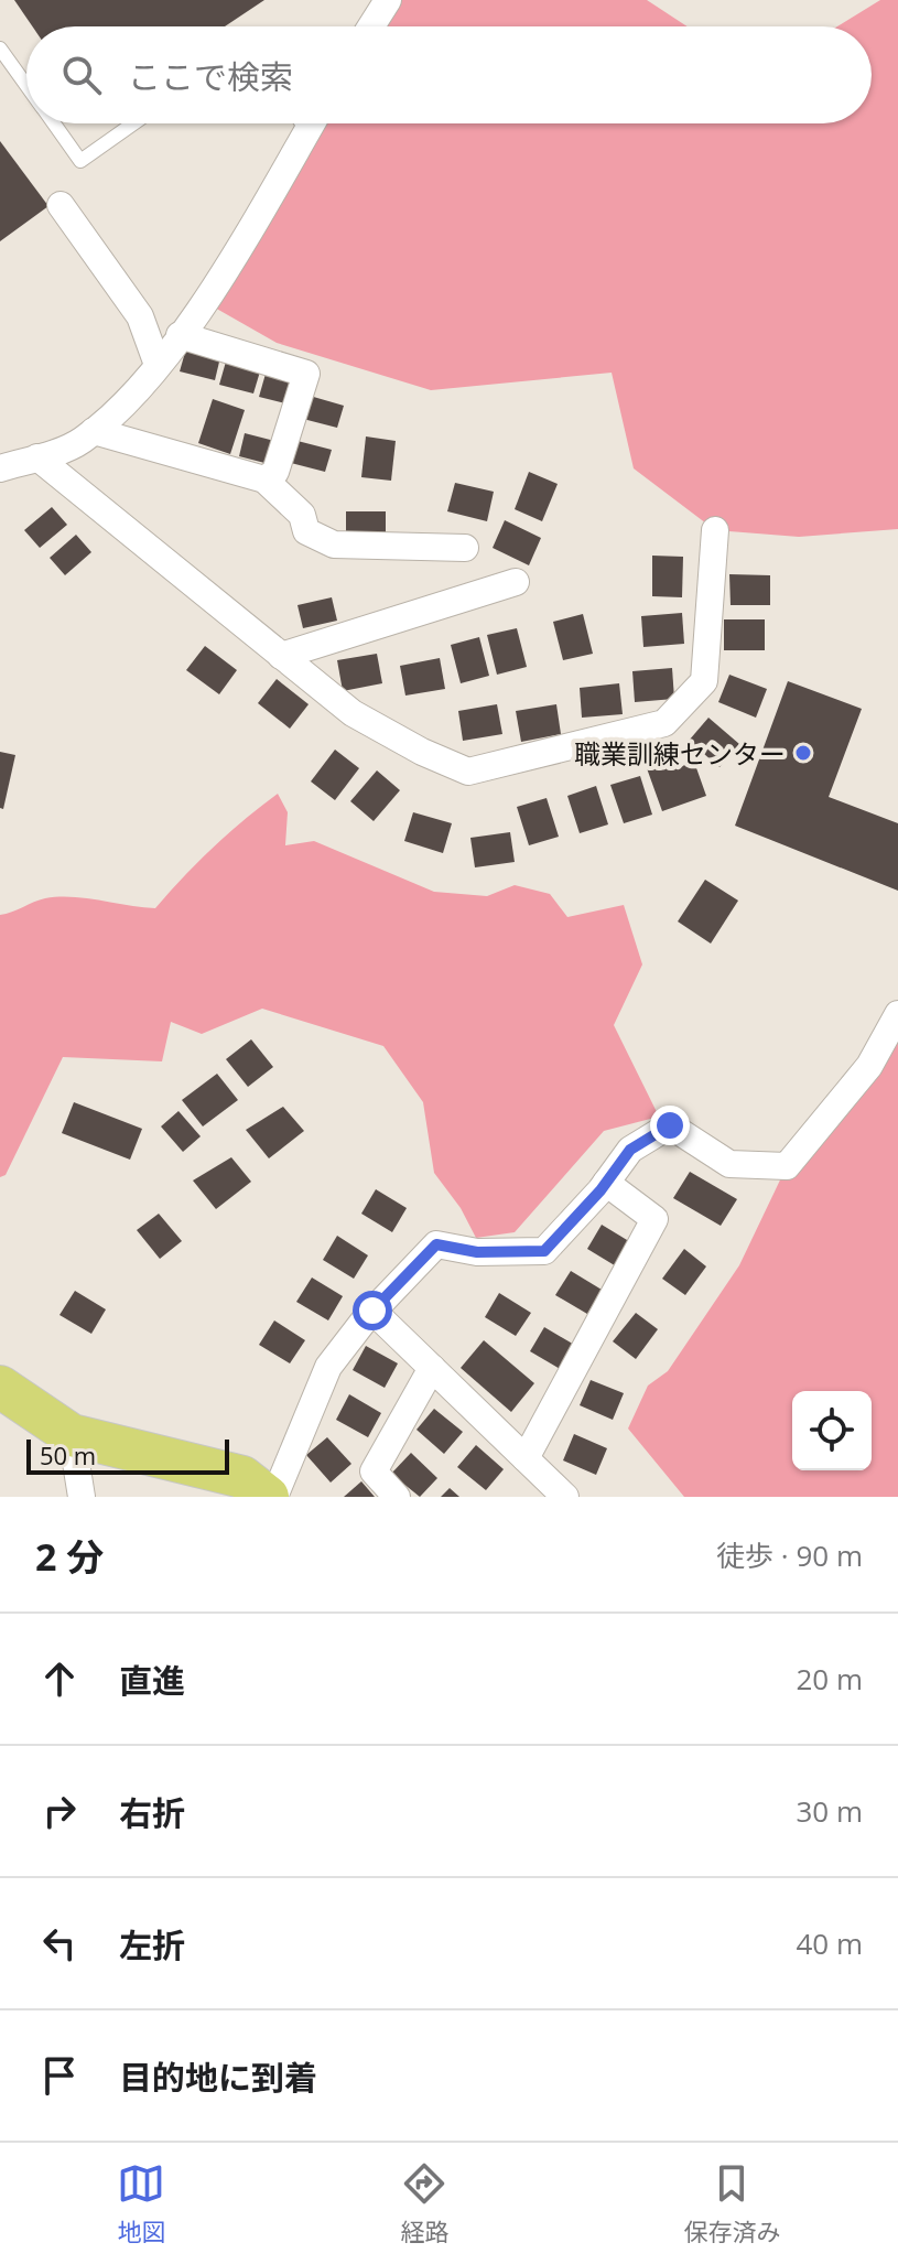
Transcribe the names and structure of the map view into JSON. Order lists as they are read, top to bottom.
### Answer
{
  "places": ["職業訓練センター"],
  "scale_bar": "50 m",
  "page": {
    "search": "ここで検索",
    "scale": "50 m",
    "heading": ["2 分", "徒歩 · 90 m"],
    "list": [
      ["直進", "20 m"],
      ["右折", "30 m"],
      ["左折", "40 m"],
      "目的地に到着"
    ],
    "nav": ["地図", "経路", "保存済み"]
  }
}
